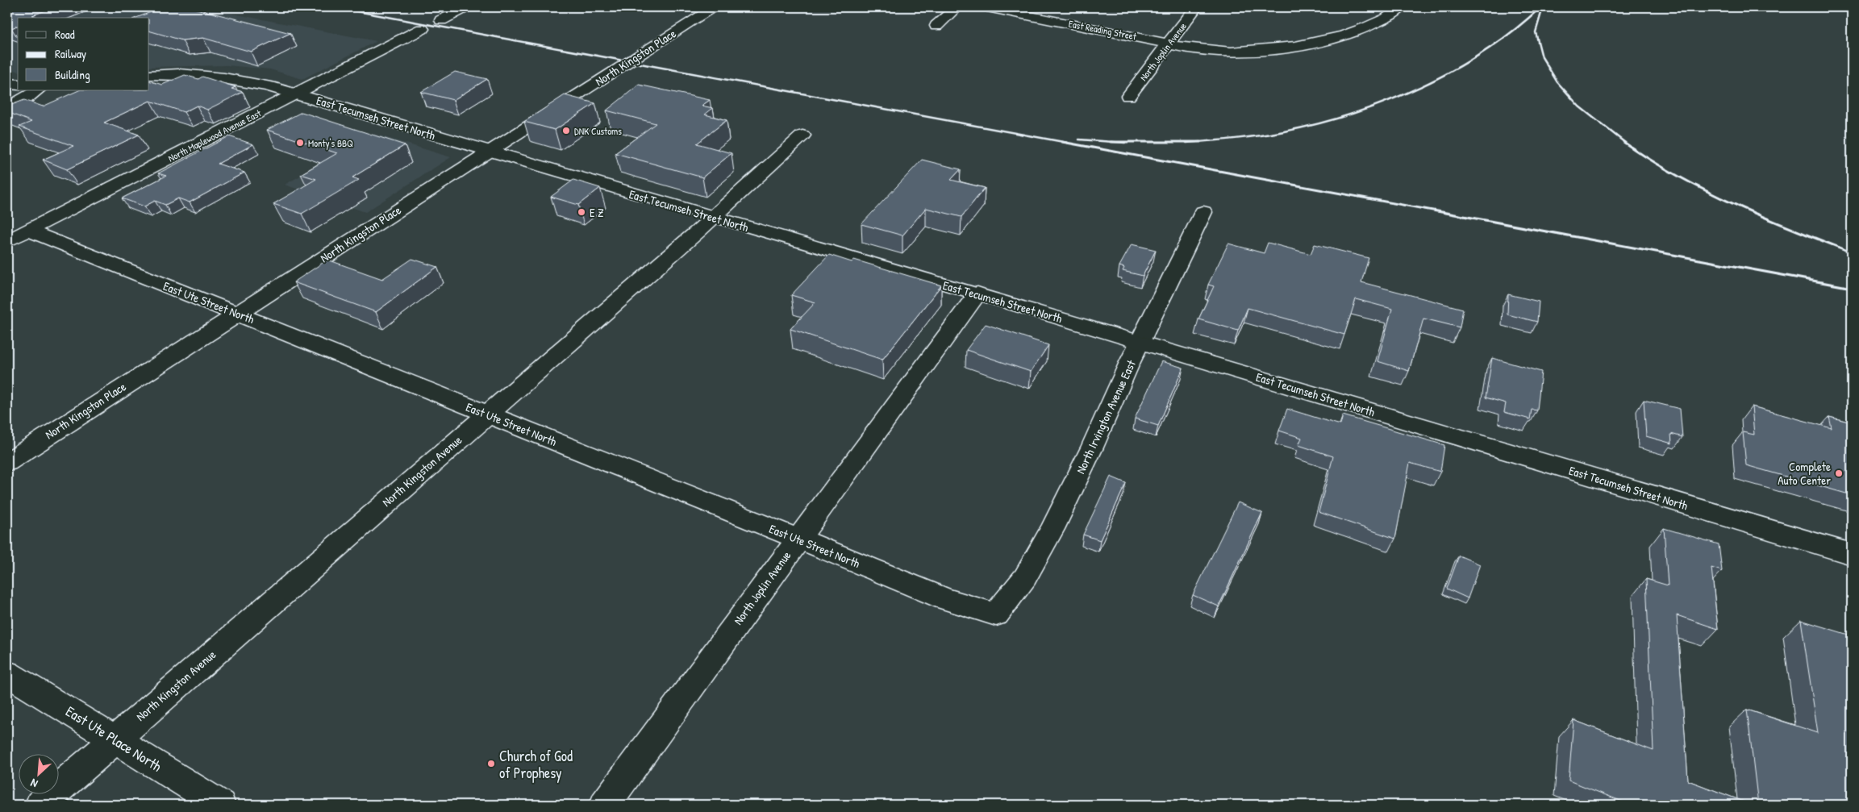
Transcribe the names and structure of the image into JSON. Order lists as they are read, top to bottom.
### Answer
{
  "streets": {
    "street": [
      "East Reading Street",
      "North Joplin Avenue",
      "North Kingston Place",
      "East Tecumseh Street North",
      "North Maplewood Avenue East",
      "East Ute Street North",
      "North Irvington Avenue East",
      "North Kingston Avenue",
      "East Ute Place North"
    ]
  },
  "crossings": [
    ["East Reading Street", "North Joplin Avenue"],
    ["North Joplin Avenue", "East Tecumseh Street North"],
    ["North Joplin Avenue", "East Ute Street North"],
    ["North Kingston Place", "East Tecumseh Street North"],
    ["North Kingston Place", "East Ute Street North"],
    ["East Tecumseh Street North", "North Maplewood Avenue East"],
    ["East Tecumseh Street North", "North Irvington Avenue East"],
    ["East Tecumseh Street North", "North Kingston Avenue"],
    ["North Maplewood Avenue East", "East Ute Street North"],
    ["East Ute Street North", "North Irvington Avenue East"],
    ["East Ute Street North", "North Kingston Avenue"],
    ["North Kingston Avenue", "East Ute Place North"]
  ],
  "places": [
    "DNK Customs",
    "Monty's BBQ",
    "E Z",
    "Complete Auto Center",
    "Church of God of Prophesy"
  ],
  "legend": ["Road", "Railway", "Building"],
  "north": "bottom left"
}
